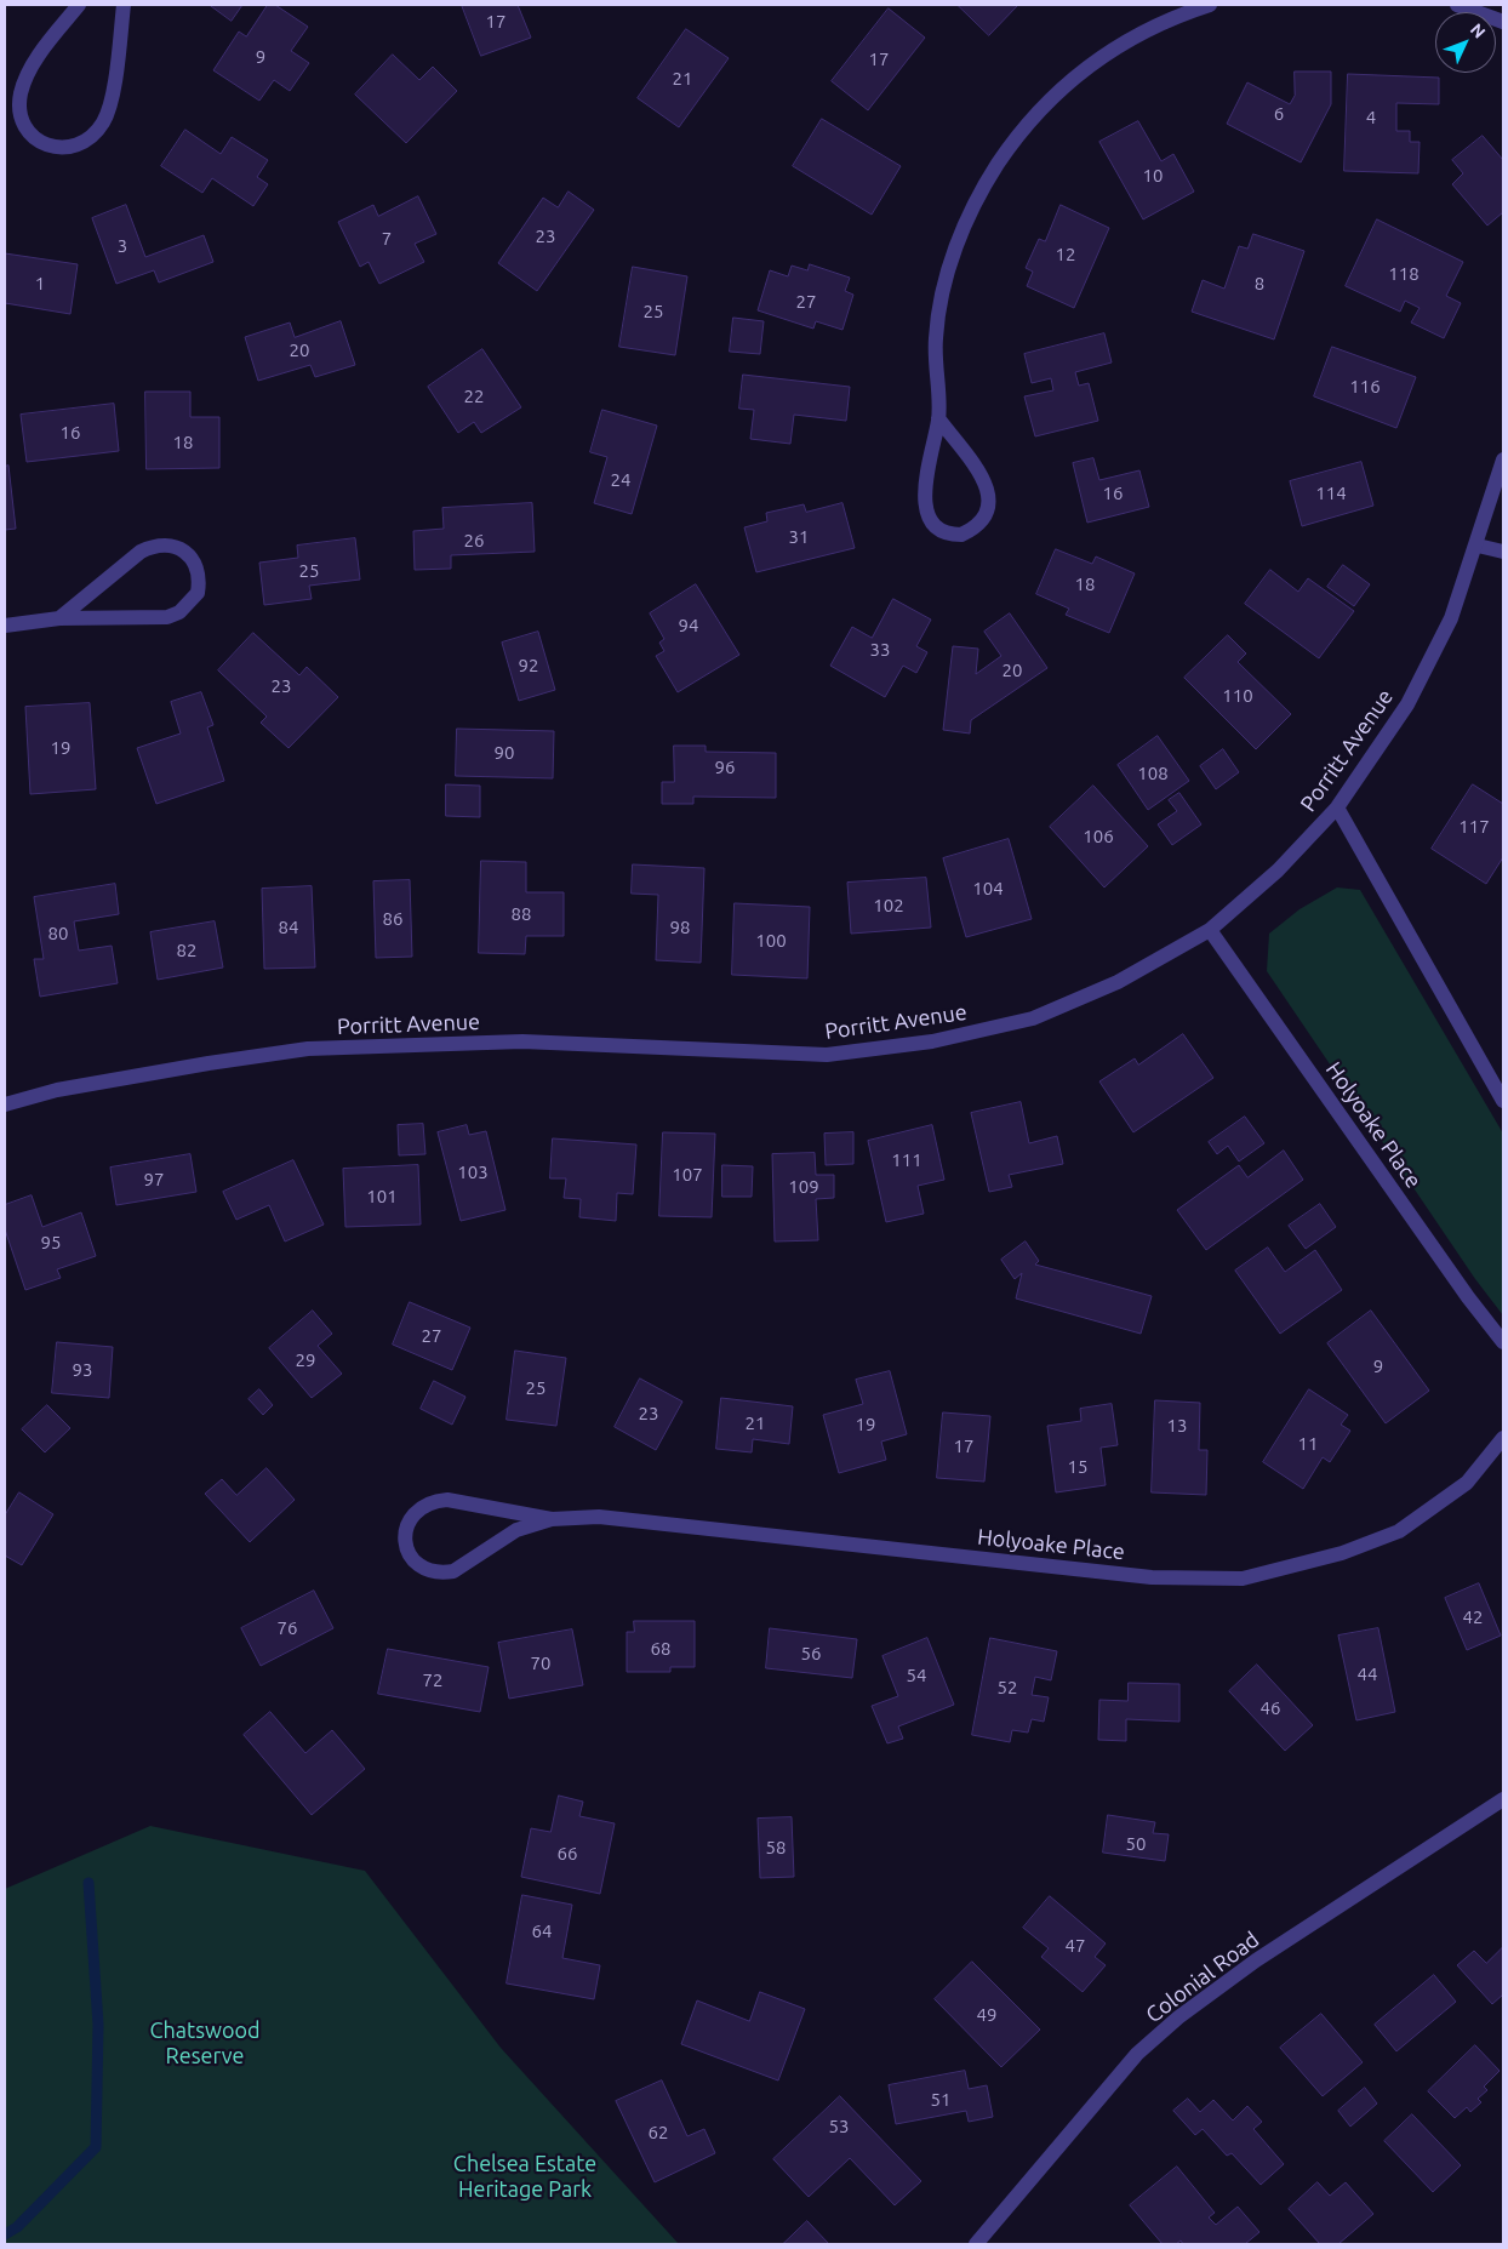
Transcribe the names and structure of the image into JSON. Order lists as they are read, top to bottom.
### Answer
{
  "streets": {
    "street": ["Porritt Avenue", "Holyoake Place", "Colonial Road"]
  },
  "crossings": [
    ["Porritt Avenue", "Holyoake Place"]
  ],
  "parks": ["Chatswood Reserve", "Chelsea Estate Heritage Park"],
  "house_numbers": [
    "17",
    "9",
    "17",
    "21",
    "6",
    "4",
    "10",
    "23",
    "7",
    "3",
    "12",
    "118",
    "1",
    "8",
    "27",
    "25",
    "20",
    "116",
    "22",
    "16",
    "18",
    "24",
    "16",
    "114",
    "31",
    "26",
    "25",
    "18",
    "94",
    "33",
    "92",
    "20",
    "23",
    "110",
    "19",
    "90",
    "96",
    "108",
    "117",
    "106",
    "104",
    "102",
    "88",
    "86",
    "84",
    "98",
    "80",
    "100",
    "82",
    "111",
    "103",
    "107",
    "97",
    "109",
    "101",
    "95",
    "27",
    "29",
    "9",
    "93",
    "25",
    "23",
    "21",
    "19",
    "13",
    "11",
    "17",
    "15",
    "42",
    "76",
    "68",
    "56",
    "70",
    "44",
    "54",
    "72",
    "52",
    "46",
    "50",
    "58",
    "66",
    "64",
    "47",
    "49",
    "51",
    "53",
    "62"
  ],
  "north": "top right"
}
